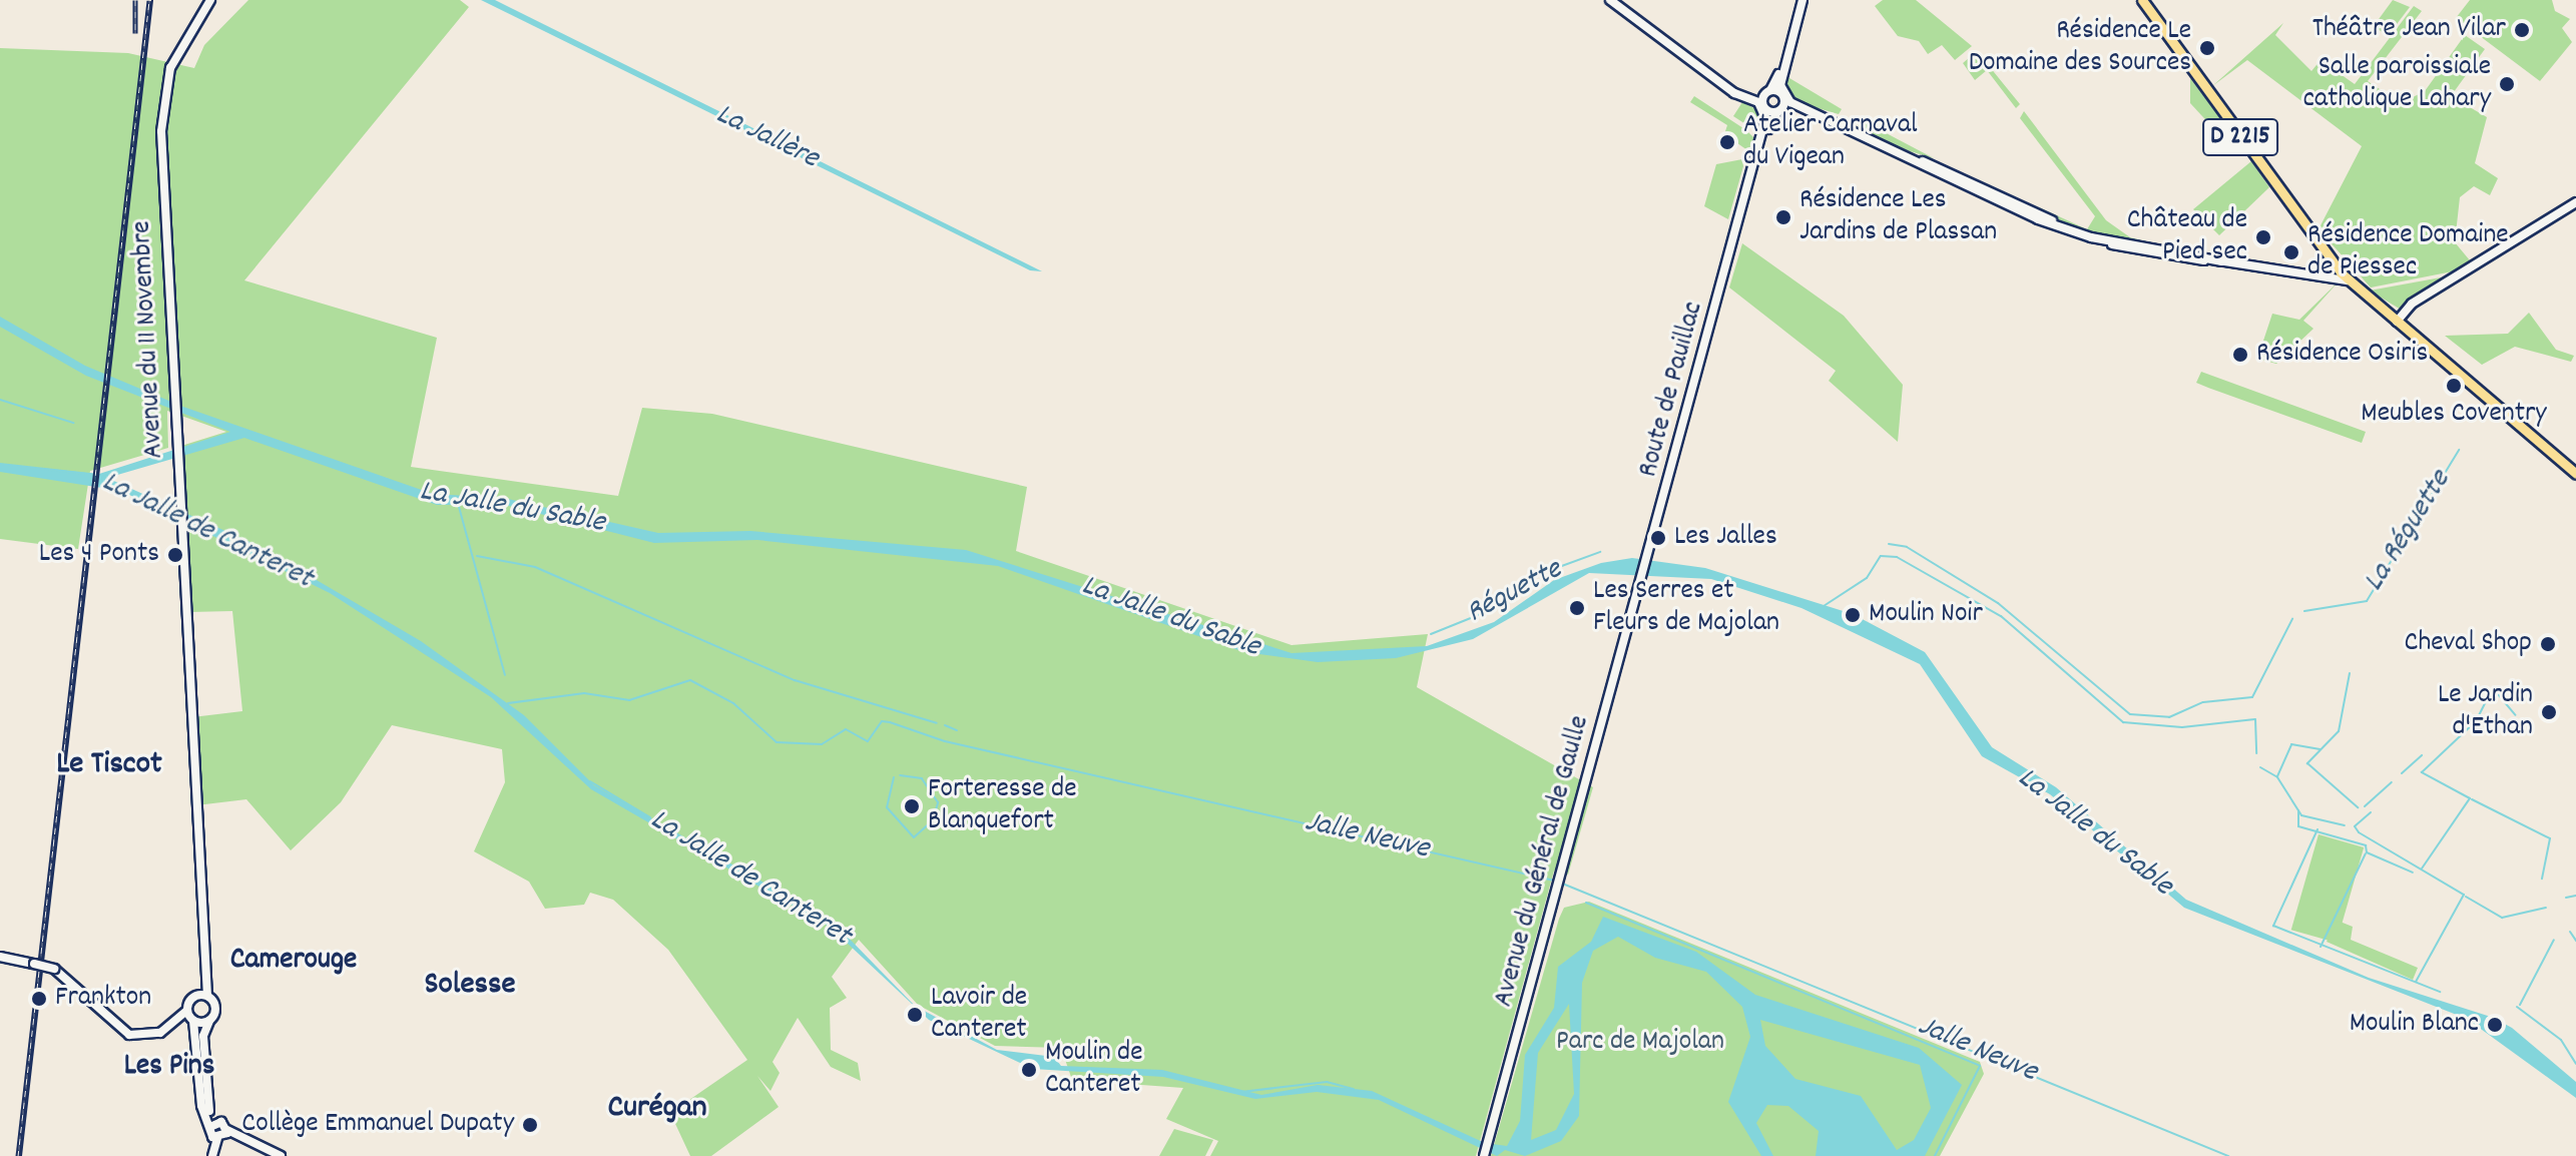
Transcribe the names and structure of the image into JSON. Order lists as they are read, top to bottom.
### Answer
{
  "streets": {
    "main road": [
      "D 2215",
      "Avenue du 11 Novembre",
      "Route de Pauillac",
      "Avenue du Général de Gaulle"
    ]
  },
  "crossings": [
    ["Route de Pauillac", "Avenue du Général de Gaulle"]
  ],
  "districts": [
    "Le Tiscot",
    "Camerouge",
    "Solesse",
    "Les Pins",
    "Curégan"
  ],
  "water": [
    "La Jallère",
    "La Jalle du Sable",
    "La Jalle de Canteret",
    "La Réguette",
    "Réguette",
    "Jalle Neuve"
  ],
  "parks": ["Parc de Majolan"],
  "places": [
    "Théâtre Jean Vilar",
    "Résidence Le Domaine des Sources",
    "Salle paroissiale catholique Lahary",
    "Atelier Carnaval du Vigean",
    "Résidence Les Jardins de Plassan",
    "Château de Pied sec",
    "Résidence Domaine de Piessec",
    "Résidence Osiris",
    "Meubles Coventry",
    "Les Jalles",
    "Les 4 Ponts",
    "Les Serres et Fleurs de Majolan",
    "Moulin Noir",
    "Cheval Shop",
    "Le Jardin d'Ethan",
    "Forteresse de Blanquefort",
    "Frankton",
    "Lavoir de Canteret",
    "Moulin Blanc",
    "Moulin de Canteret",
    "Collège Emmanuel Dupaty"
  ]
}
